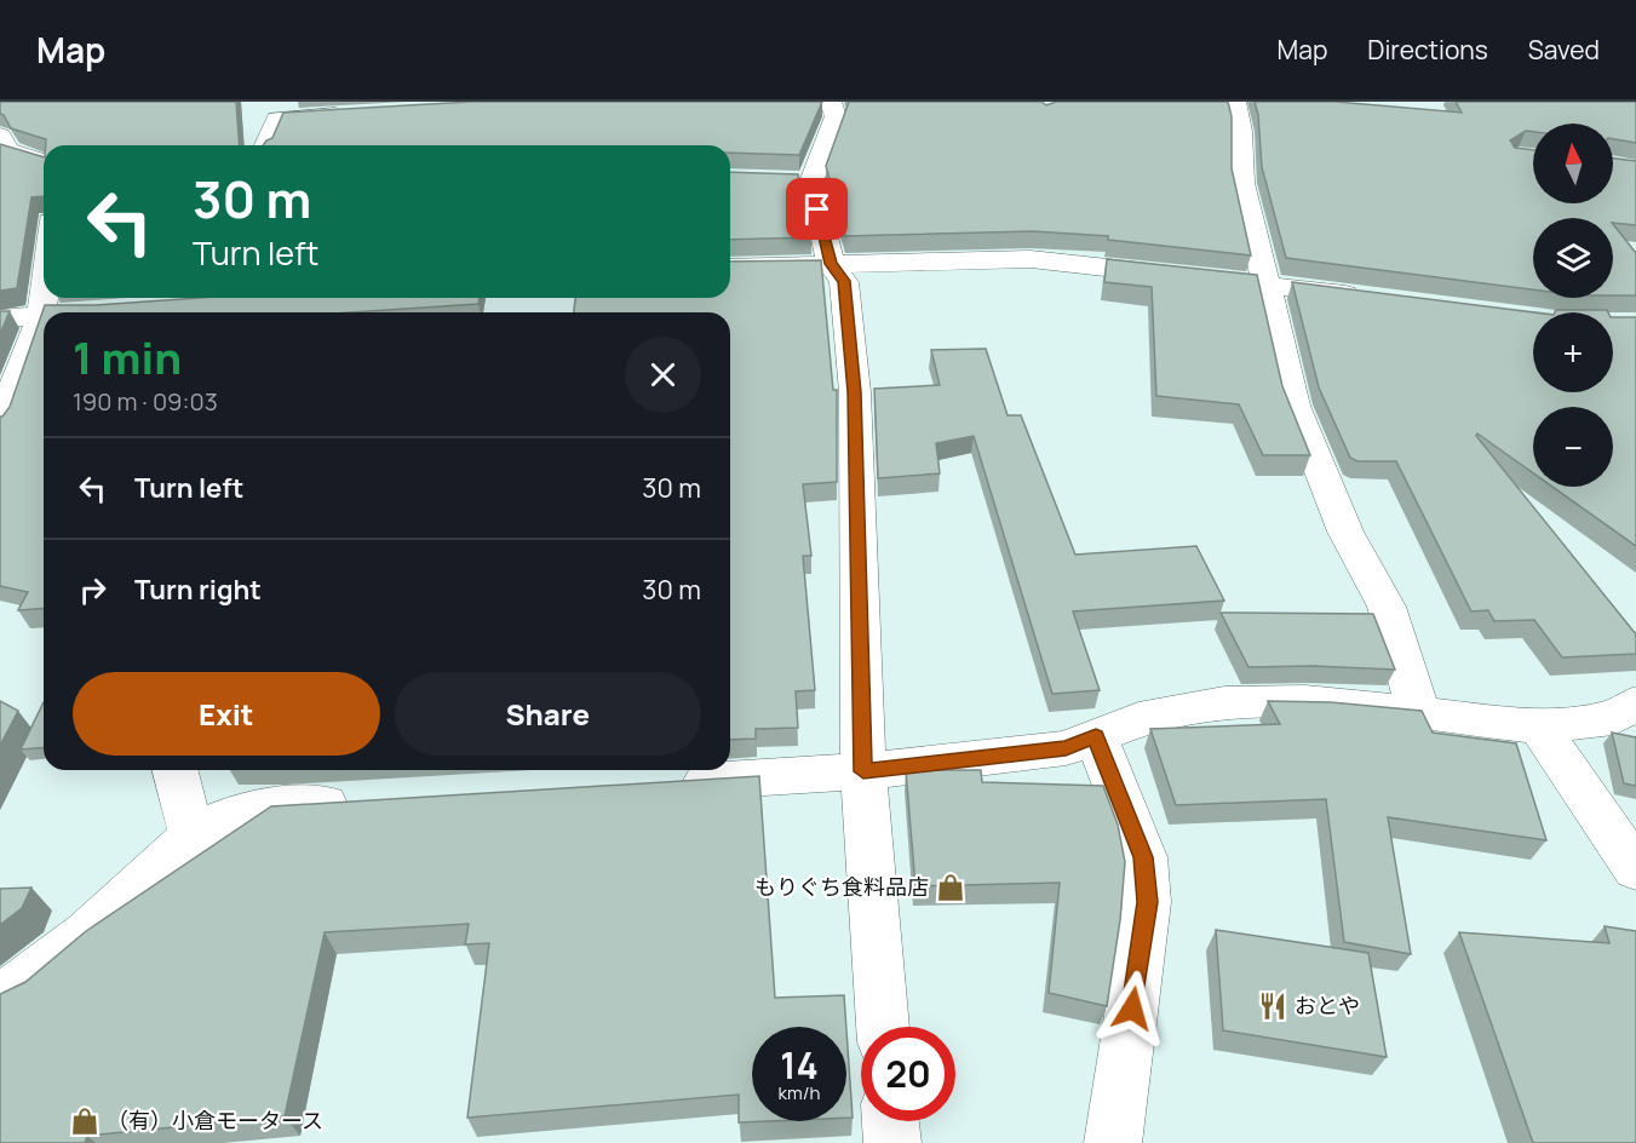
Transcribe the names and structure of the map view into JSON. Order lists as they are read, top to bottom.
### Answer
{
  "places": {
    "shop": ["もりぐち食料品店", "（有）小倉モータース"],
    "restaurant": ["おとや"]
  },
  "north": "top",
  "page": {
    "header": "Map",
    "nav": ["Map", "Directions", "Saved"],
    "map_buttons": ["+", "−"],
    "turn": ["30 m", "Turn left"],
    "heading": ["1 min", "190 m · 09:03"],
    "list": [
      {
        "name": "Turn left",
        "value": "30 m"
      },
      {
        "name": "Turn right",
        "value": "30 m"
      }
    ],
    "buttons": ["Exit", "Share"],
    "speed": "14 km/h",
    "limit": "20"
  }
}
